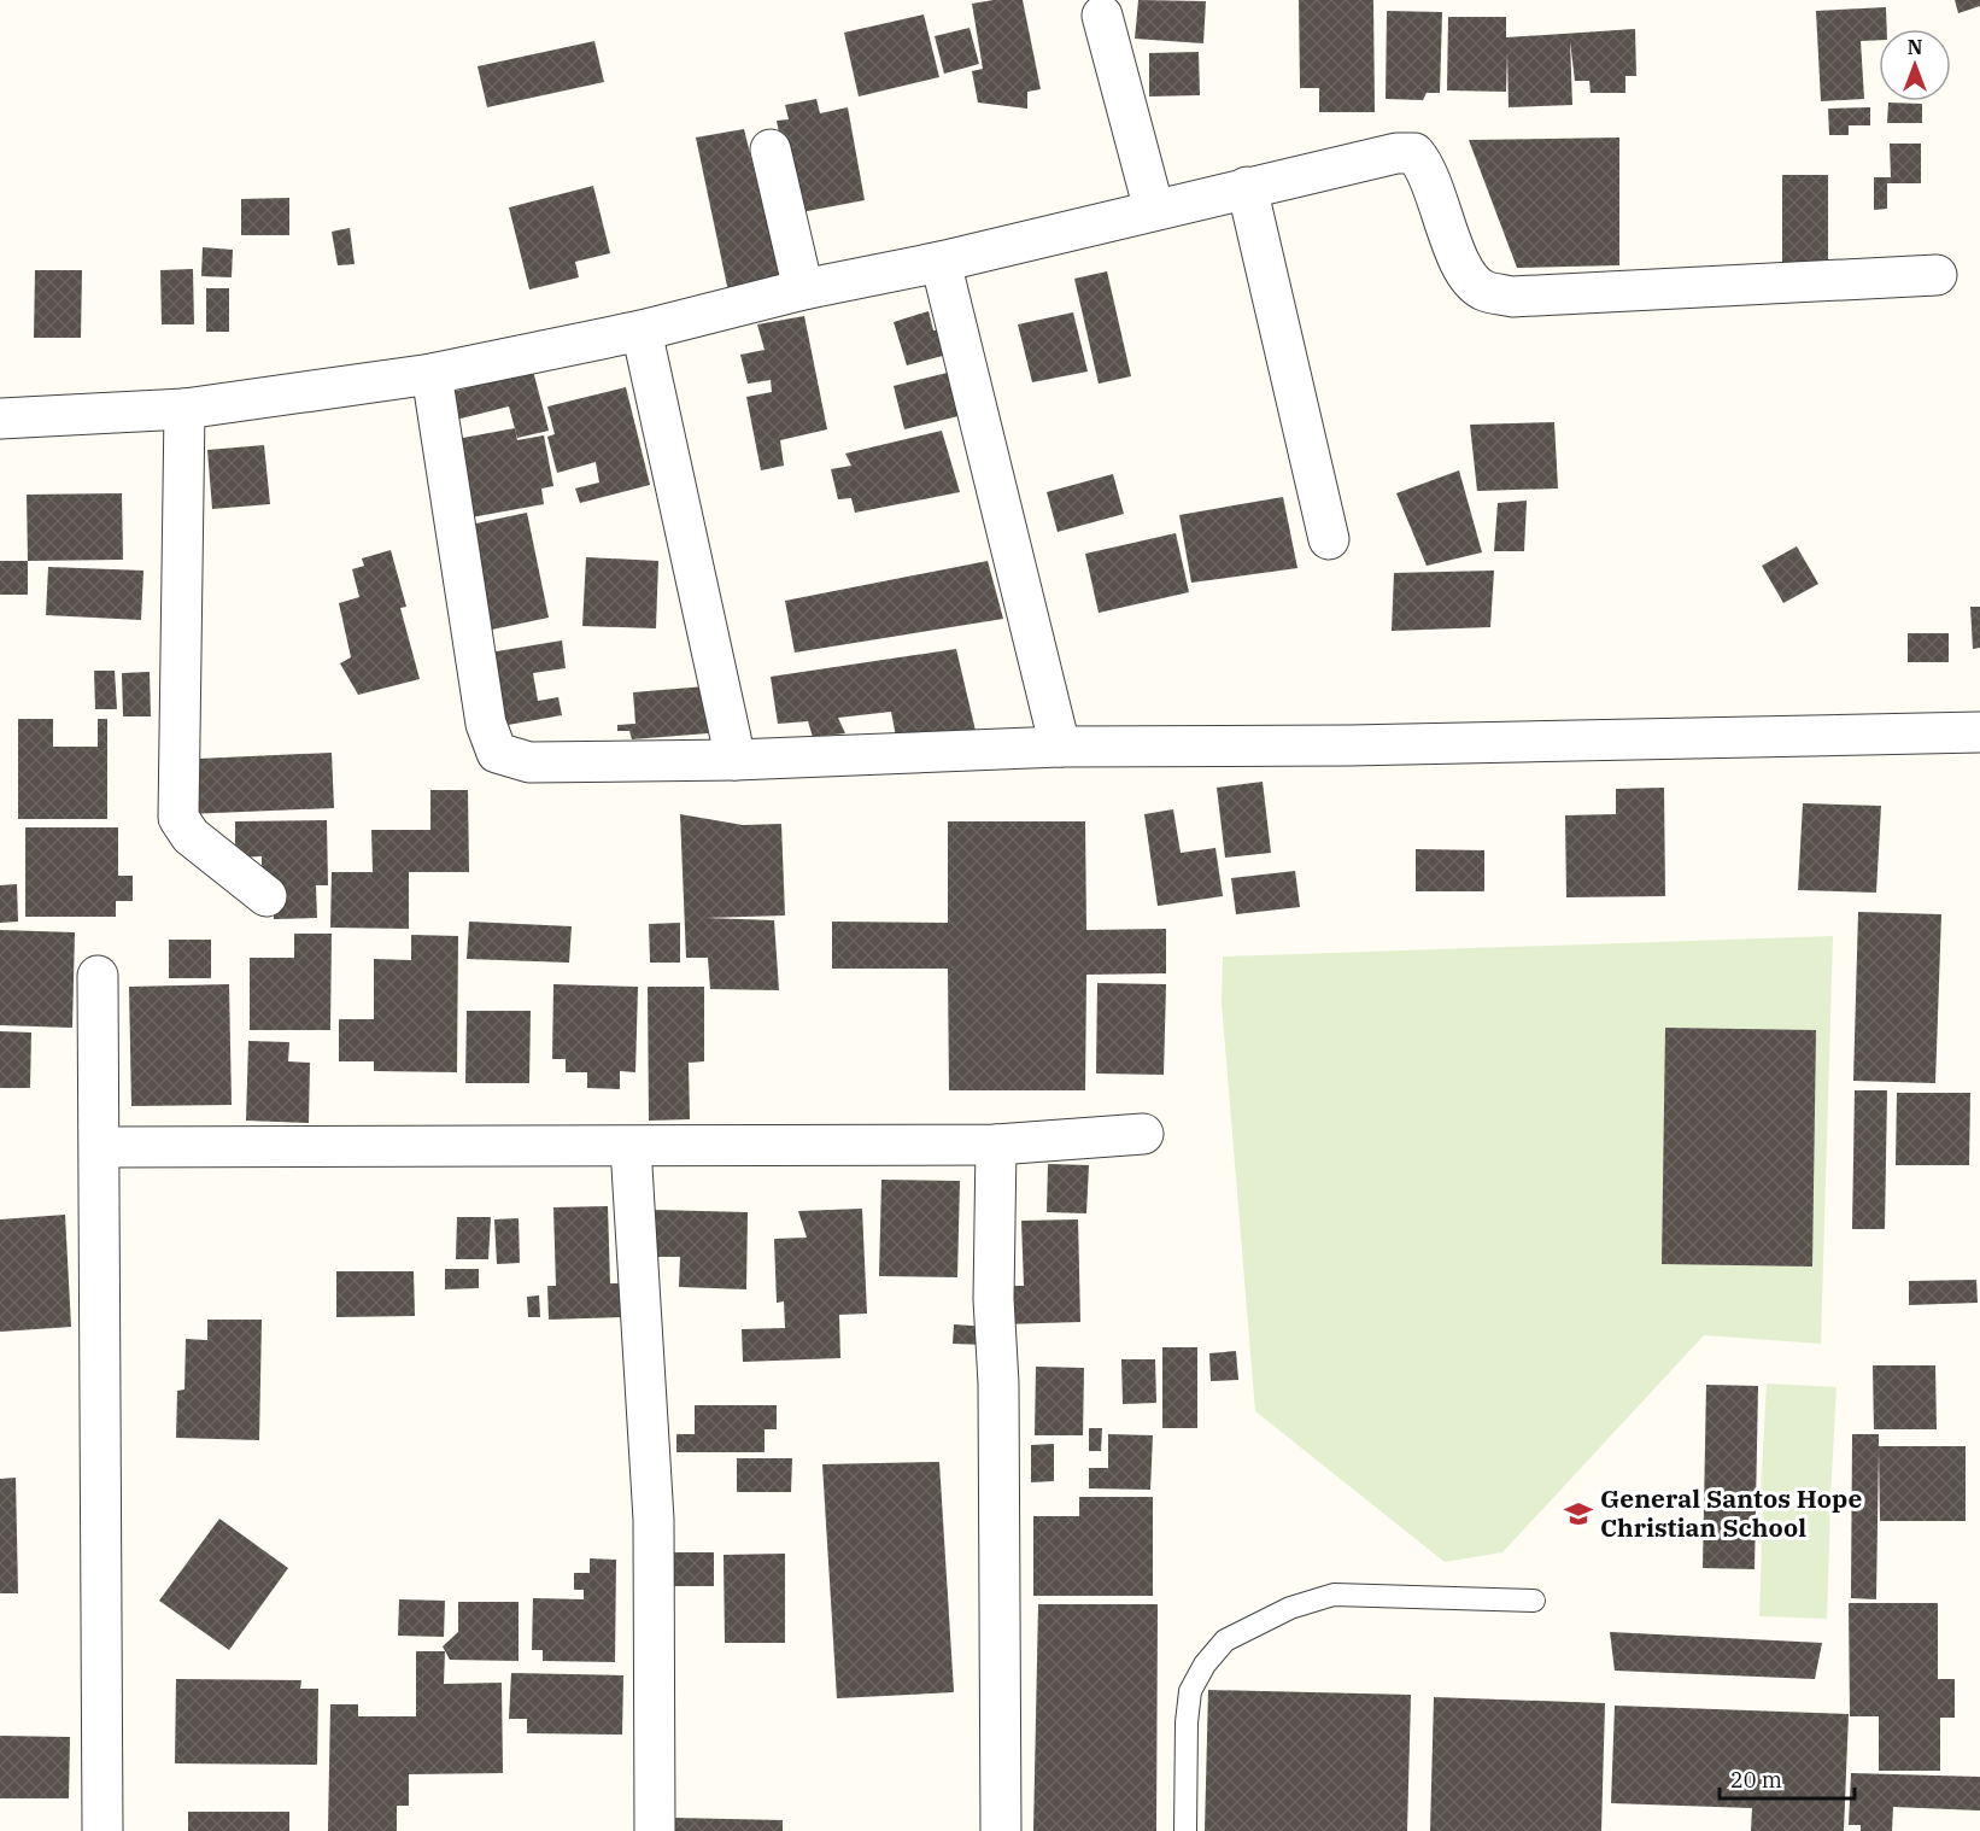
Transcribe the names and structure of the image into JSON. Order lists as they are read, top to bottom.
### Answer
{
  "places": {
    "school or university": ["General Santos Hope Christian School"]
  },
  "scale_bar": "20 m",
  "north": "top"
}
